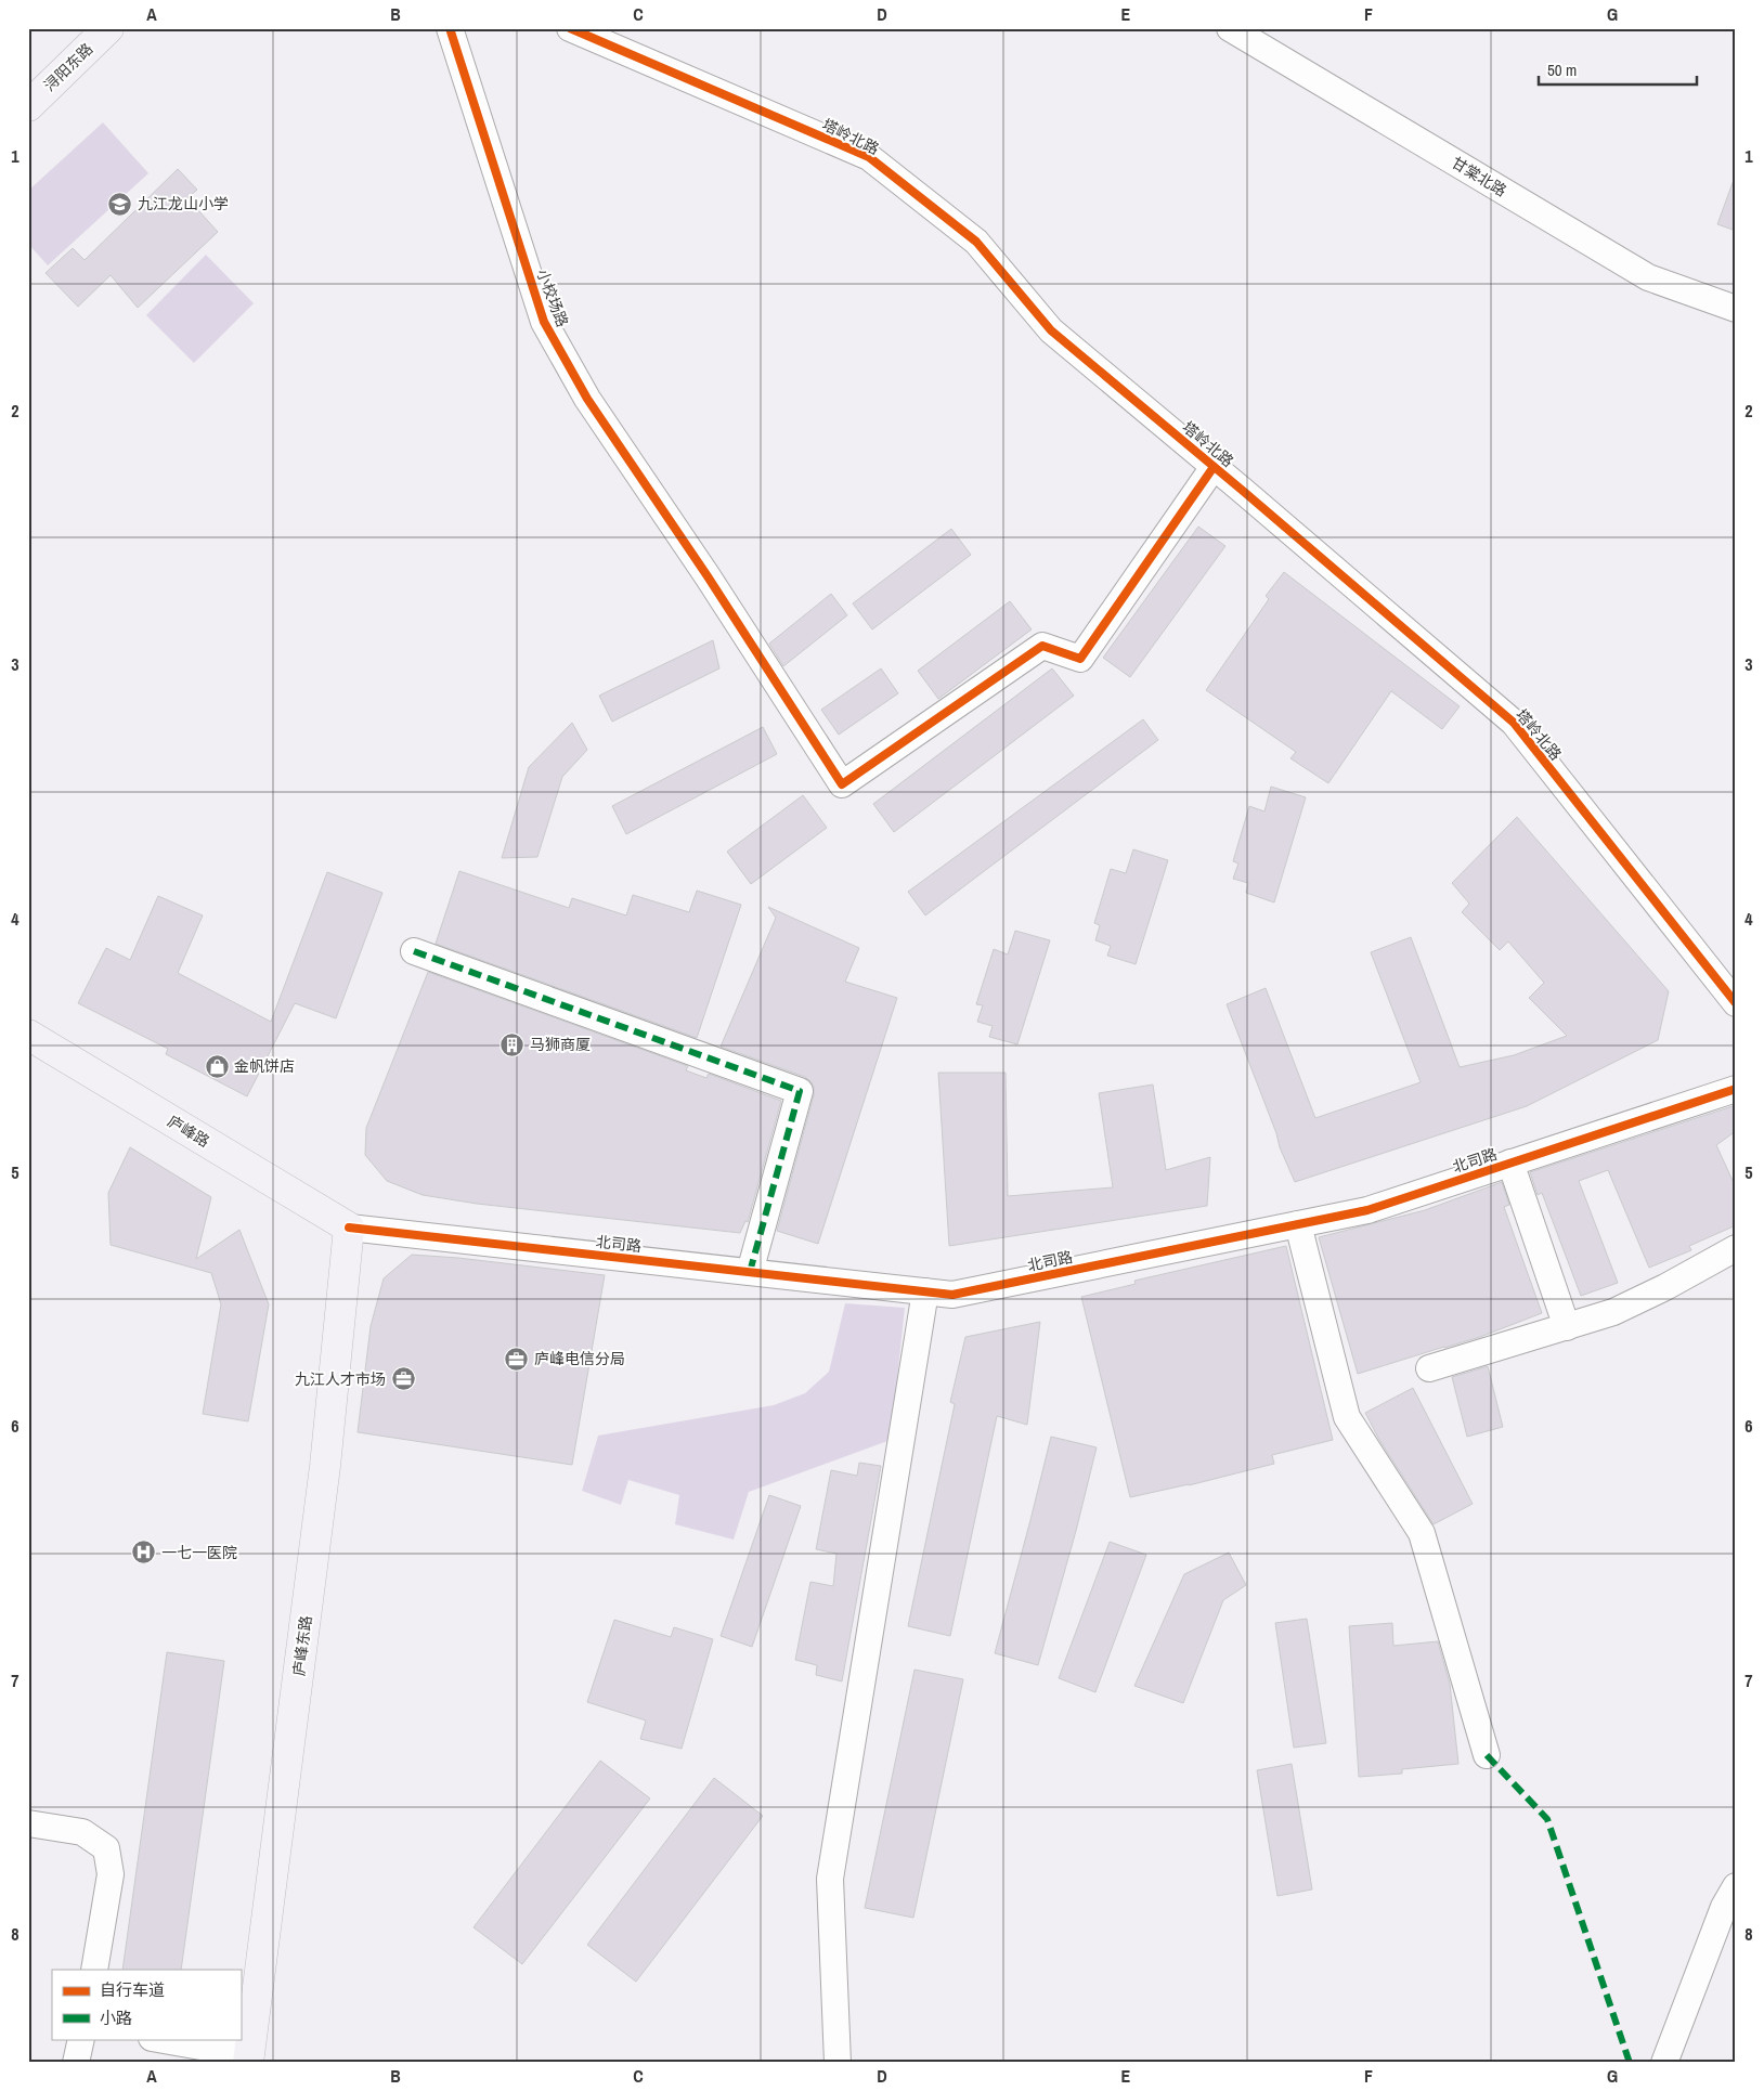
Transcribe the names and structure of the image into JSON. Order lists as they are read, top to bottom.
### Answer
{
  "streets": {
    "main road": ["浔阳东路", "庐峰路", "庐峰东路"],
    "street": [
      "塔岭北路",
      "甘棠北路",
      "小校场路",
      "北司路"
    ]
  },
  "crossings": [
    ["塔岭北路", "小校场路"],
    ["庐峰路", "北司路"],
    ["庐峰路", "庐峰东路"],
    ["北司路", "庐峰东路"]
  ],
  "places": {
    "school or university": ["九江龙山小学"],
    "building": ["马狮商厦"],
    "shop": ["金帆饼店"],
    "office": ["庐峰电信分局", "九江人才市场"],
    "hospital": ["一七一医院"]
  },
  "legend": ["自行车道", "小路"],
  "scale_bar": "50 m",
  "grid": {
    "columns": [
      "A",
      "B",
      "C",
      "D",
      "E",
      "F",
      "G"
    ],
    "rows": [
      "1",
      "2",
      "3",
      "4",
      "5",
      "6",
      "7",
      "8"
    ]
  }
}
